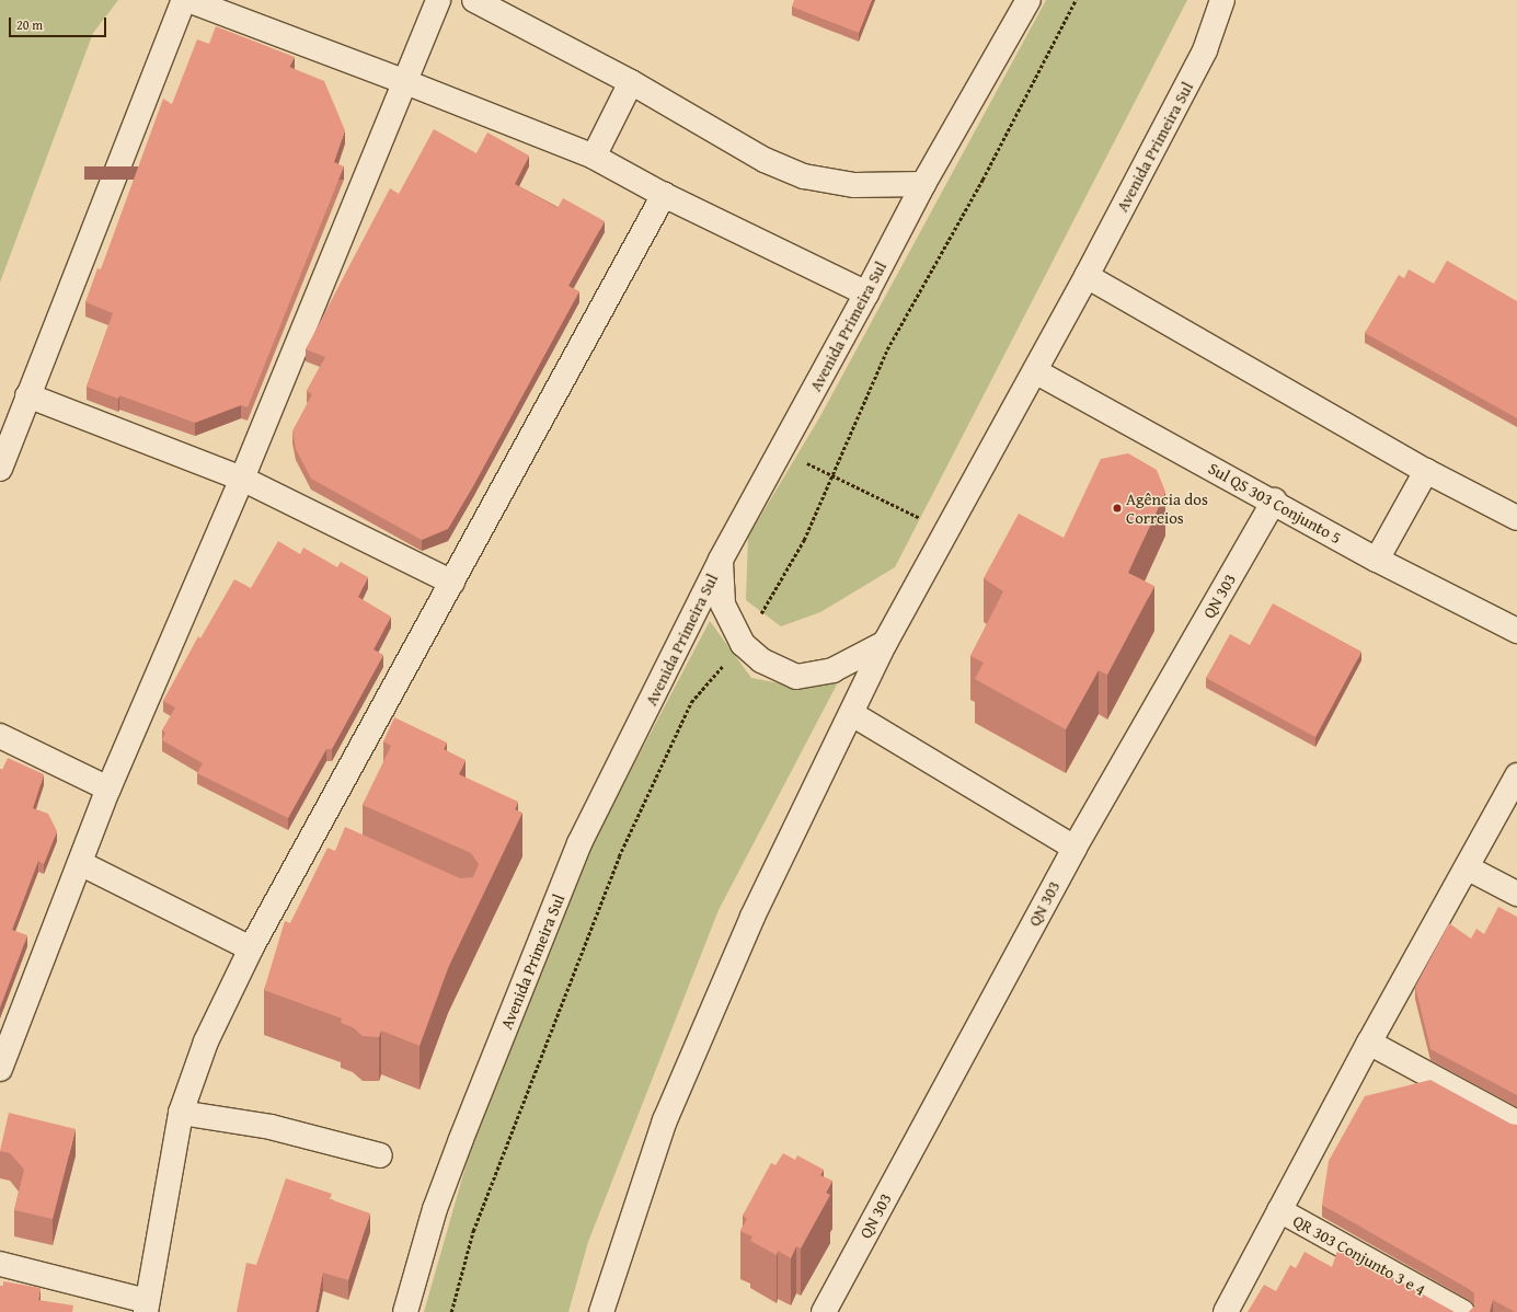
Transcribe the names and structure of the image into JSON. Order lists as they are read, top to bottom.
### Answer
{
  "streets": {
    "street": [
      "Avenida Primeira Sul",
      "Sul QS 303 Conjunto 5",
      "QN 303",
      "QR 303 Conjunto 3 e 4"
    ]
  },
  "crossings": [
    ["Avenida Primeira Sul", "Sul QS 303 Conjunto 5"],
    ["Sul QS 303 Conjunto 5", "QN 303"]
  ],
  "places": ["Agência dos Correios"],
  "scale_bar": "20 m"
}
